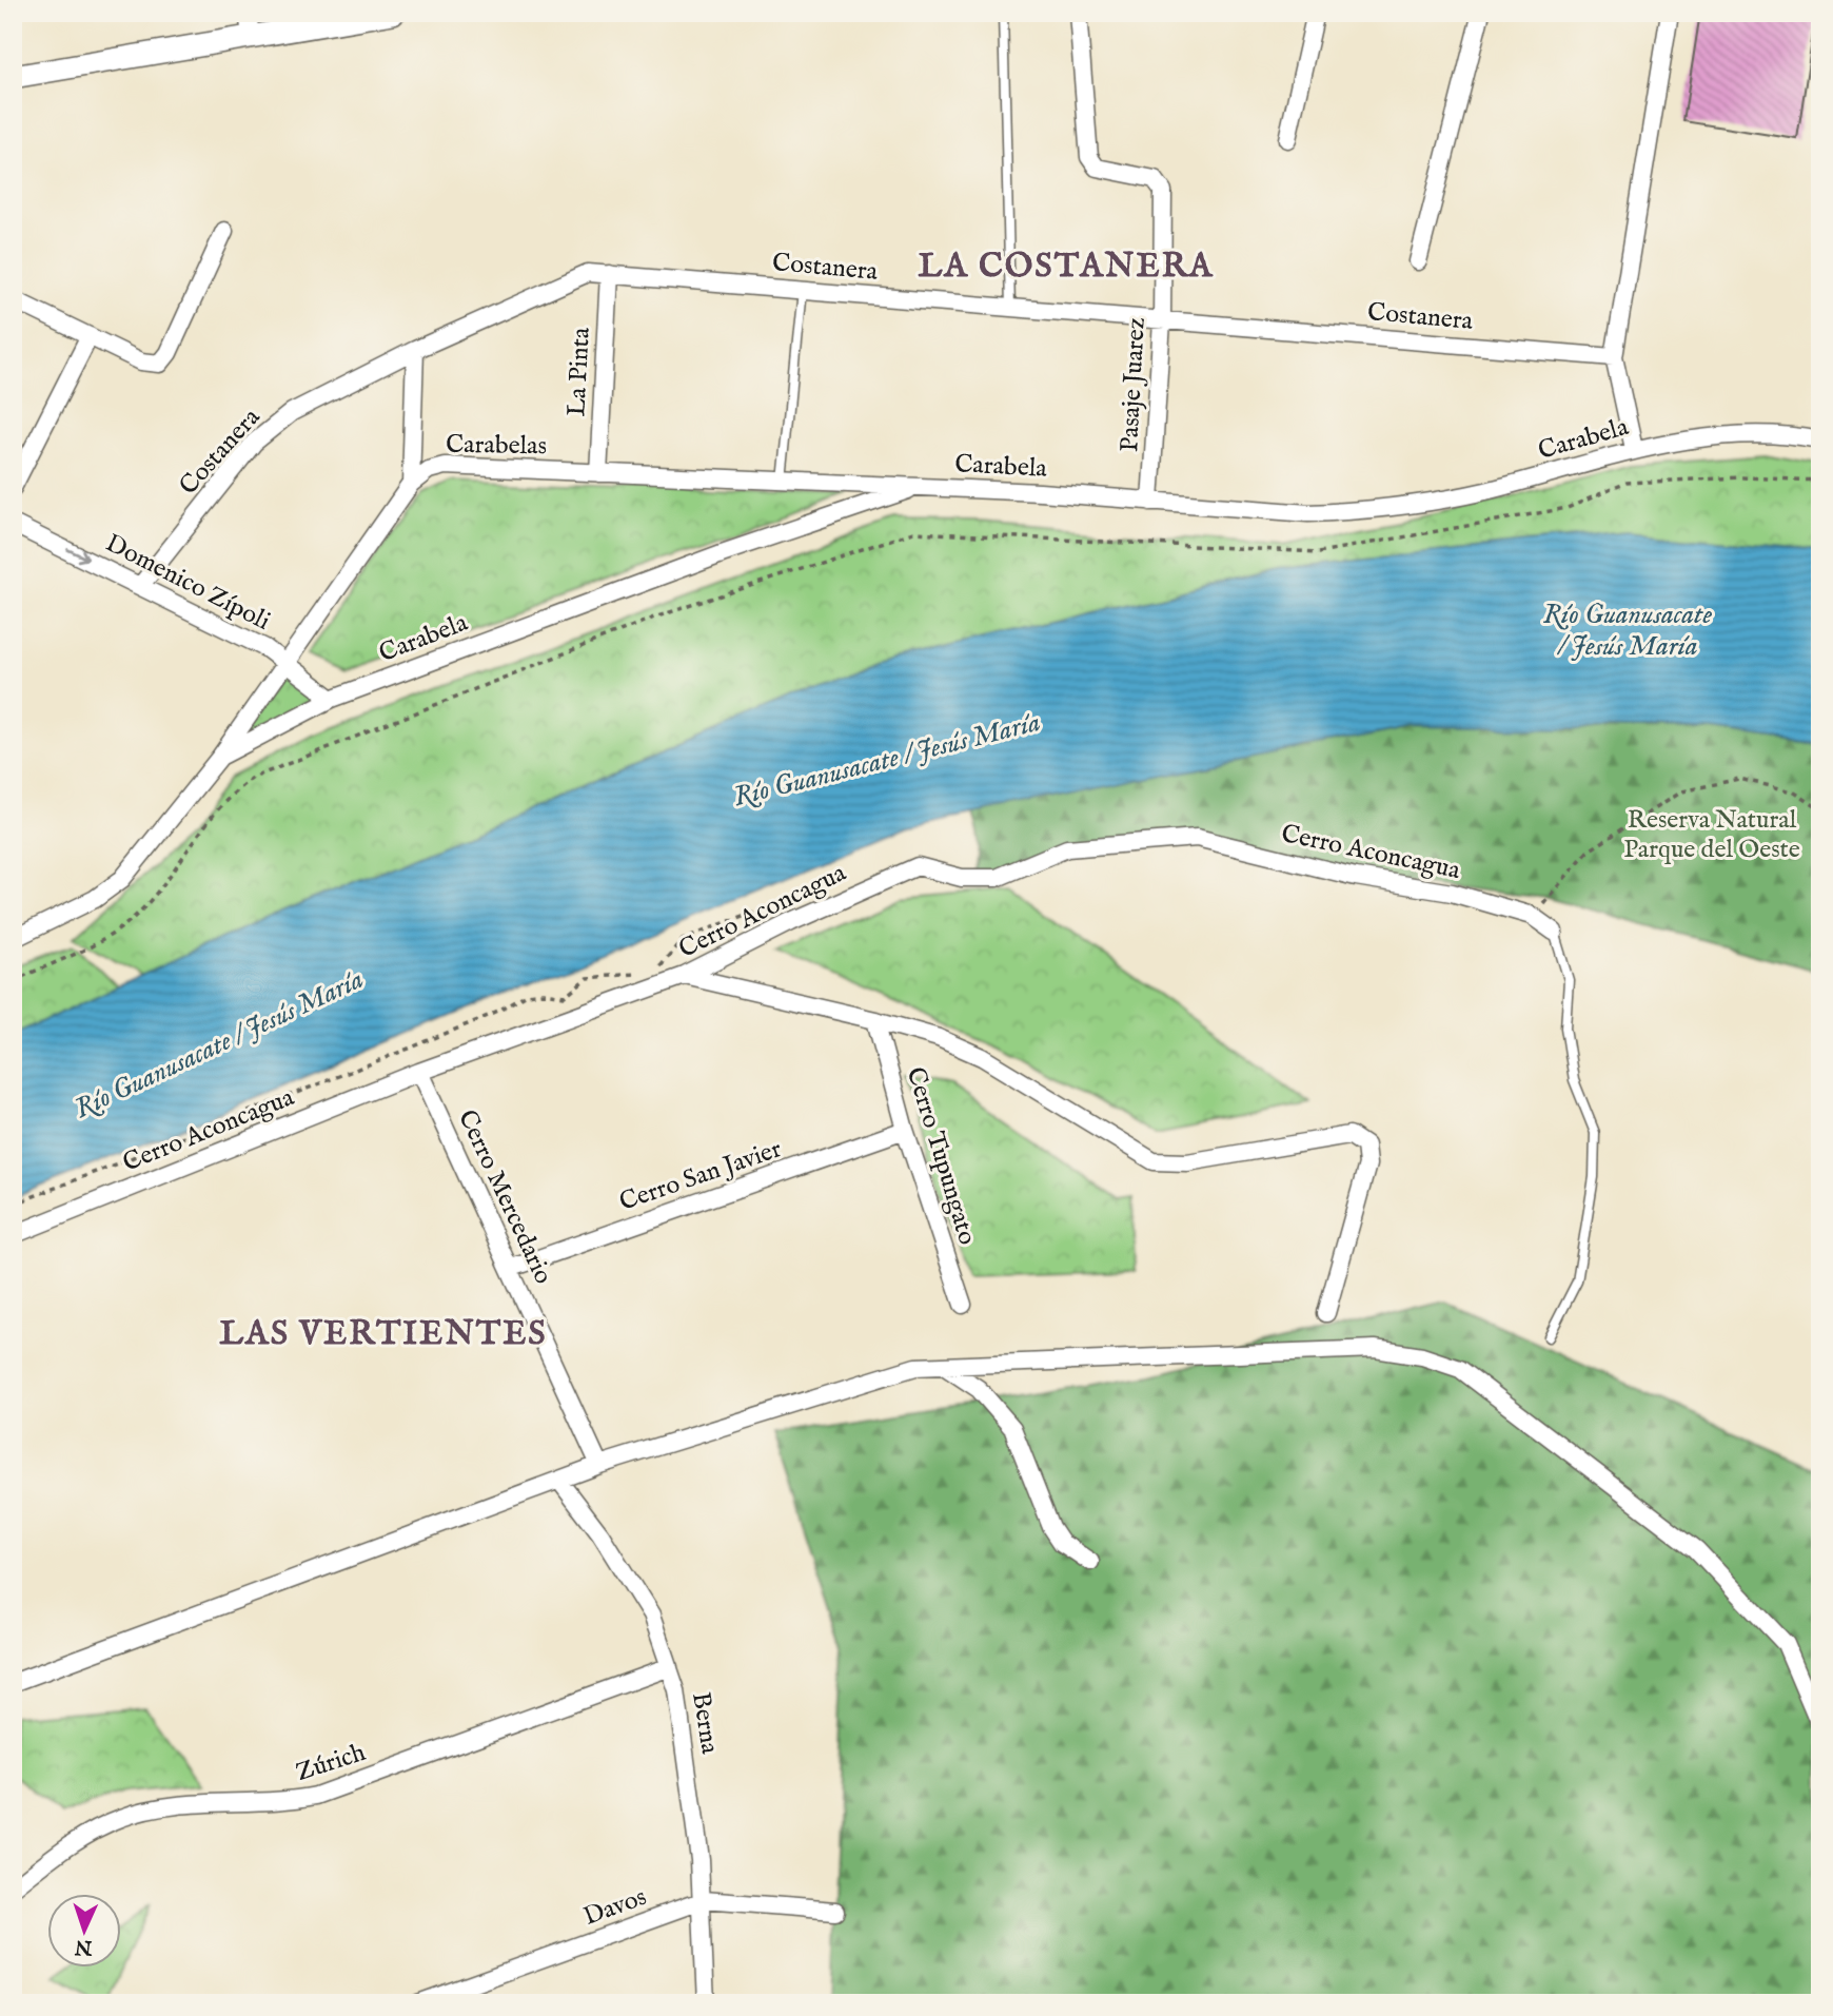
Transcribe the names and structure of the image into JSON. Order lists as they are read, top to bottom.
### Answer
{
  "streets": {
    "street": [
      "Costanera",
      "La Pinta",
      "Pasaje Juarez",
      "Carabela",
      "Carabelas",
      "Domenico Zípoli",
      "Cerro Aconcagua",
      "Cerro Tupungato",
      "Cerro San Javier",
      "Cerro Mercedario",
      "Berna",
      "Zúrich",
      "Davos"
    ]
  },
  "crossings": [
    ["Costanera", "La Pinta"],
    ["Costanera", "Pasaje Juarez"],
    ["Costanera", "Domenico Zípoli"],
    ["La Pinta", "Carabelas"],
    ["Pasaje Juarez", "Carabela"],
    ["Carabela", "Carabelas"],
    ["Carabela", "Domenico Zípoli"],
    ["Carabelas", "Domenico Zípoli"],
    ["Cerro Aconcagua", "Cerro Mercedario"],
    ["Cerro Tupungato", "Cerro San Javier"],
    ["Cerro San Javier", "Cerro Mercedario"],
    ["Berna", "Zúrich"],
    ["Berna", "Davos"]
  ],
  "one_way": ["Domenico Zípoli"],
  "districts": ["LA COSTANERA", "LAS VERTIENTES"],
  "water": ["Río Guanusacate / Jesús María"],
  "parks": ["Reserva Natural Parque del Oeste"],
  "north": "bottom"
}
